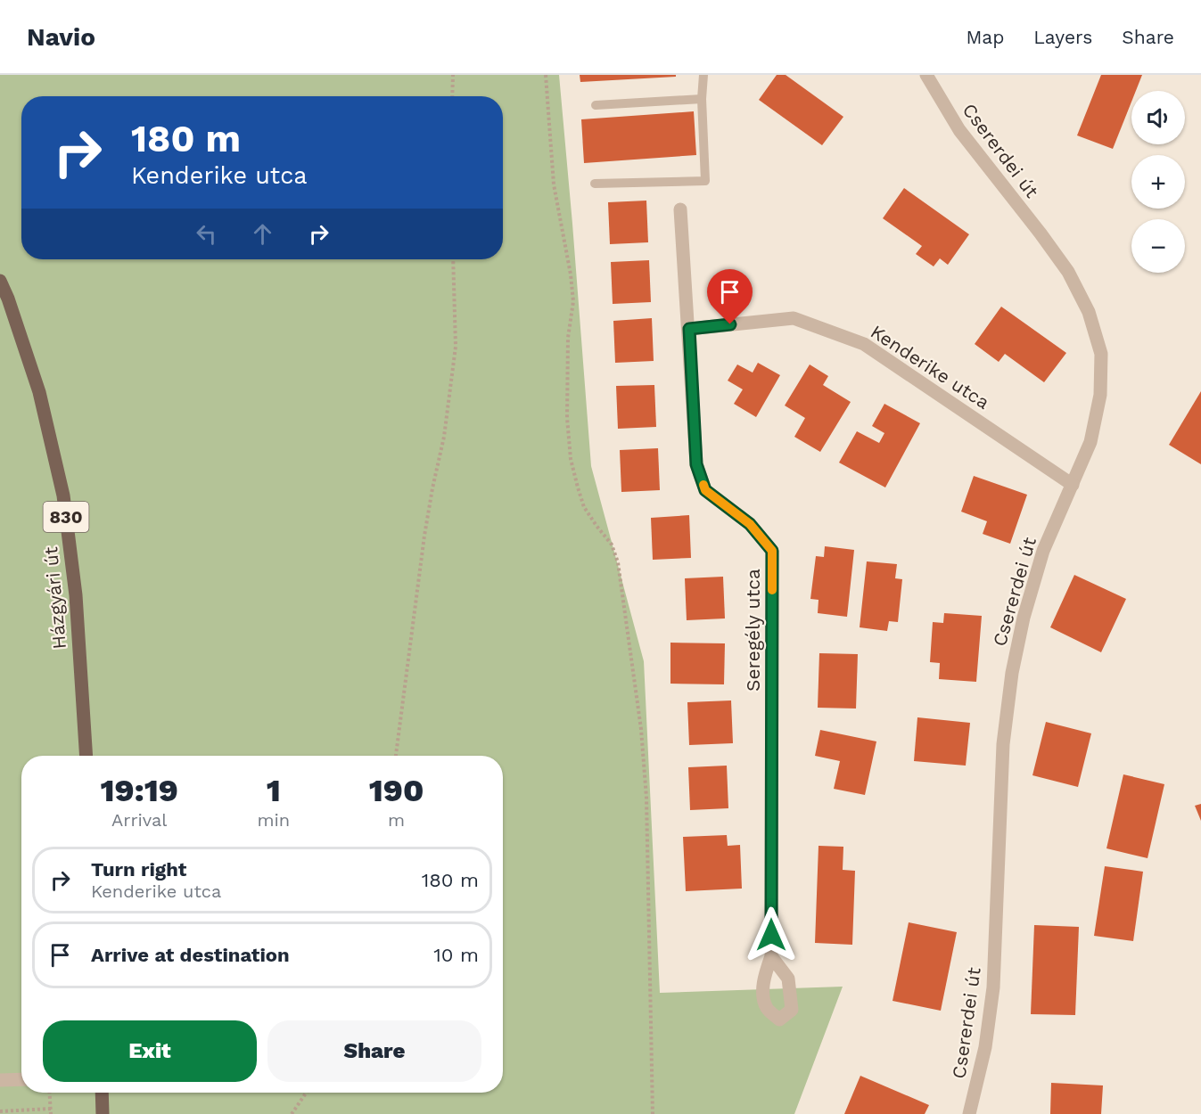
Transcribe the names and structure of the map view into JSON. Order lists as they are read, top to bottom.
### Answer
{
  "streets": {
    "main road": ["830", "Házgyári út"],
    "street": ["Csererdei út", "Kenderike utca", "Seregély utca"]
  },
  "crossings": [
    ["Csererdei út", "Kenderike utca"],
    ["Kenderike utca", "Seregély utca"]
  ],
  "page": {
    "header": "Navio",
    "nav": ["Map", "Layers", "Share"],
    "map_buttons": ["+", "−"],
    "turn": ["180 m", "Kenderike utca"],
    "eta": [
      "19:19",
      "Arrival",
      "1",
      "min",
      "190",
      "m"
    ],
    "list": [
      {
        "name": "Turn right",
        "note": "Kenderike utca",
        "value": "180 m"
      },
      {
        "name": "Arrive at destination",
        "value": "10 m"
      }
    ],
    "buttons": ["Exit", "Share"]
  }
}
